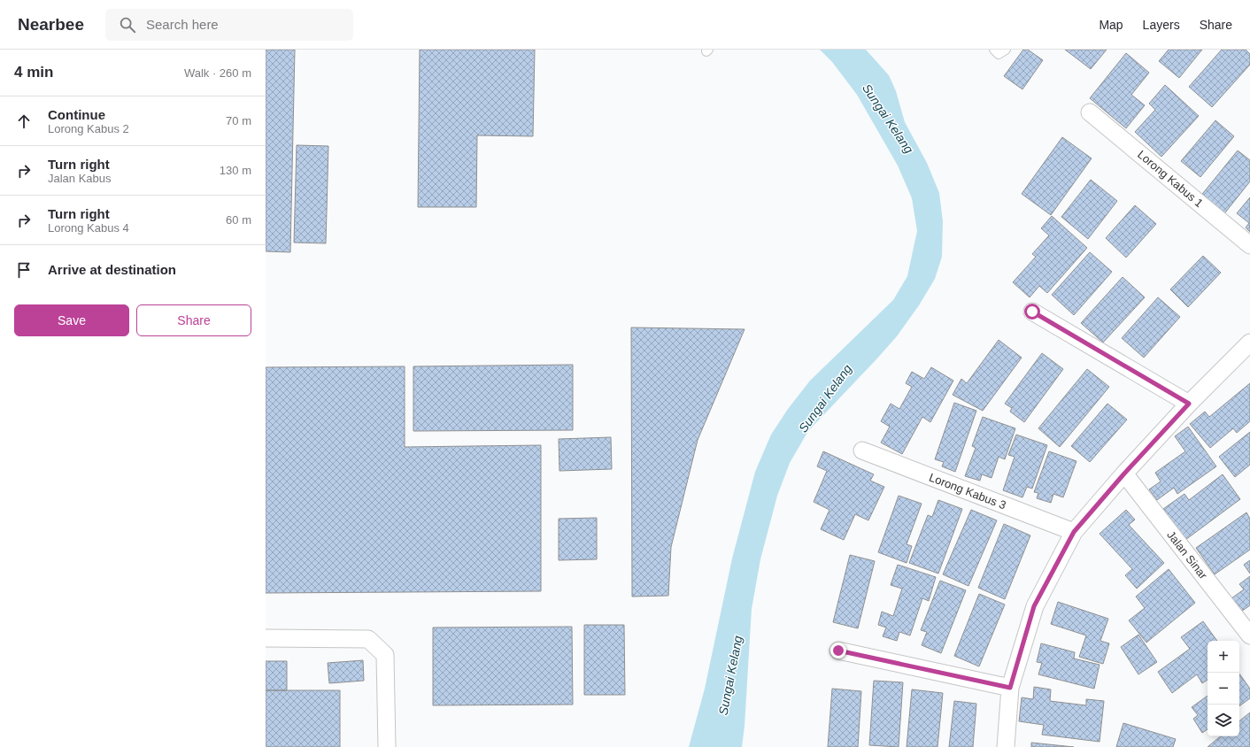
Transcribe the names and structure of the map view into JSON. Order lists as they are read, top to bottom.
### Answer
{
  "streets": {
    "street": ["Lorong Kabus 1", "Lorong Kabus 3", "Jalan Sinar"]
  },
  "water": ["Sungai Kelang"],
  "page": {
    "header": "Nearbee",
    "search": "Search here",
    "nav": ["Map", "Layers", "Share"],
    "heading": ["4 min", "Walk · 260 m"],
    "list": [
      ["Continue", "Lorong Kabus 2", "70 m"],
      ["Turn right", "Jalan Kabus", "130 m"],
      ["Turn right", "Lorong Kabus 4", "60 m"],
      "Arrive at destination"
    ],
    "buttons": ["Save", "Share"],
    "map_buttons": ["+", "−"]
  }
}
